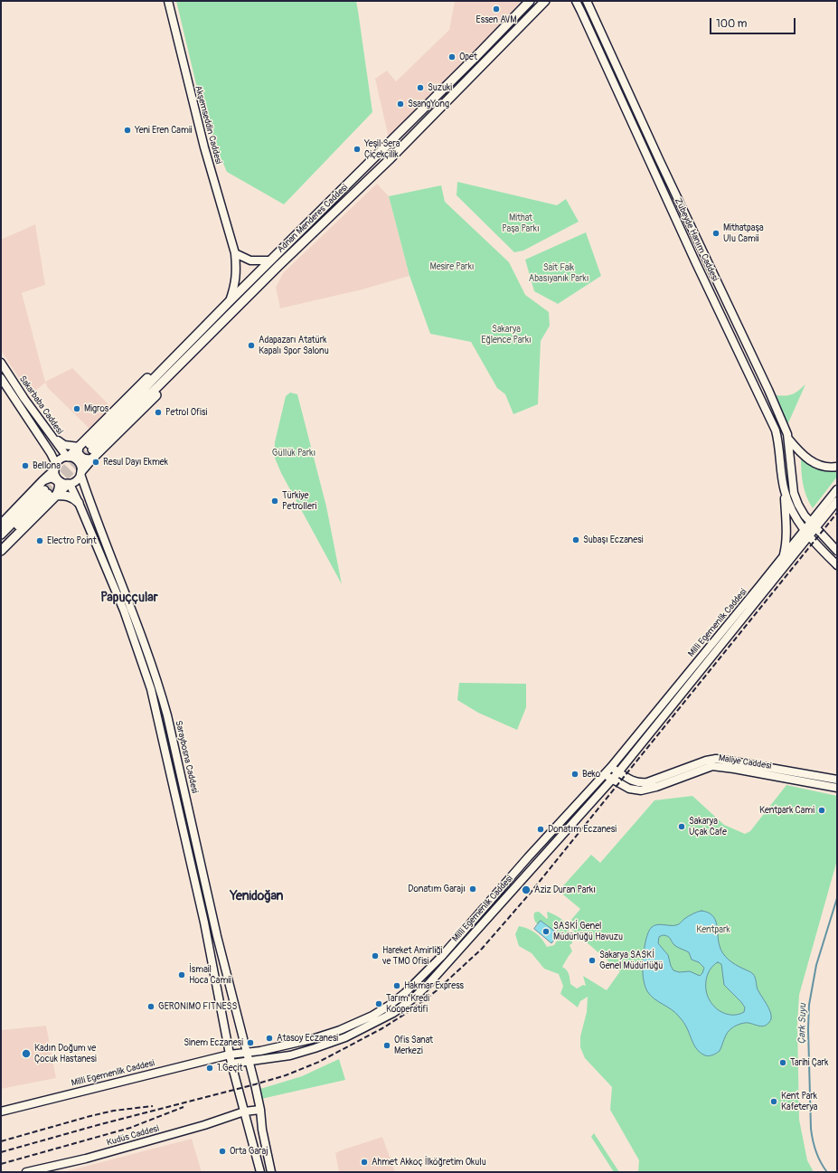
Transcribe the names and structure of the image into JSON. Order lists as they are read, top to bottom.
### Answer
{
  "streets": {
    "main road": [
      "Akşemseddin Caddesi",
      "Adnan Menderes Caddesi",
      "Zübeyde Hanım Caddesi",
      "Sakarbaba Caddesi",
      "Milli Egemenlik Caddesi",
      "Saraybosna Caddesi",
      "Maliye Caddesi",
      "Kudüs Caddesi"
    ]
  },
  "crossings": [
    ["Akşemseddin Caddesi", "Adnan Menderes Caddesi"],
    ["Zübeyde Hanım Caddesi", "Milli Egemenlik Caddesi"],
    ["Sakarbaba Caddesi", "Saraybosna Caddesi"],
    ["Milli Egemenlik Caddesi", "Saraybosna Caddesi"],
    ["Milli Egemenlik Caddesi", "Maliye Caddesi"],
    ["Saraybosna Caddesi", "Kudüs Caddesi"]
  ],
  "districts": ["Papuççular", "Yenidoğan"],
  "water": ["Çark Suyu"],
  "parks": [
    "Mithat Paşa Parkı",
    "Mesire Parkı",
    "Sait Faik Abasıyanık Parkı",
    "Sakarya Eğlence Parkı",
    "Güllük Parkı",
    "Kentpark"
  ],
  "places": [
    "Essen AVM",
    "Opet",
    "Suzuki",
    "SsangYong",
    "Yeni Eren Camii",
    "Yeşil Sera Çiçekçilik",
    "Mithatpaşa Ulu Camii",
    "Adapazarı Atatürk Kapalı Spor Salonu",
    "Migros",
    "Petrol Ofisi",
    "Resul Dayı Ekmek",
    "Bellona",
    "Türkiye Petrolleri",
    "Subaşı Eczanesi",
    "Electro Point",
    "Beko",
    "Kentpark Cami",
    "Sakarya Uçak Cafe",
    "Donatım Eczanesi",
    "Donatım Garajı",
    "Aziz Duran Parkı",
    "SASKİ Genel Müdürlüğü Havuzu",
    "Hareket Amirliği ve TMO Ofisi",
    "Sakarya SASKİ Genel Müdürlüğü",
    "İsmail Hoca Camii",
    "Hakmar Express",
    "Tarım Kredi Kooperatifi",
    "GERONIMO FITNESS",
    "Atasoy Eczanesi",
    "Sinem Eczanesi",
    "Ofis Sanat Merkezi",
    "Kadın Doğum ve Çocuk Hastanesi",
    "Tarihi Çark",
    "1.Geçit",
    "Kent Park Kafeterya",
    "Orta Garaj",
    "Ahmet Akkoç İlköğretim Okulu"
  ],
  "scale_bar": "100 m"
}
